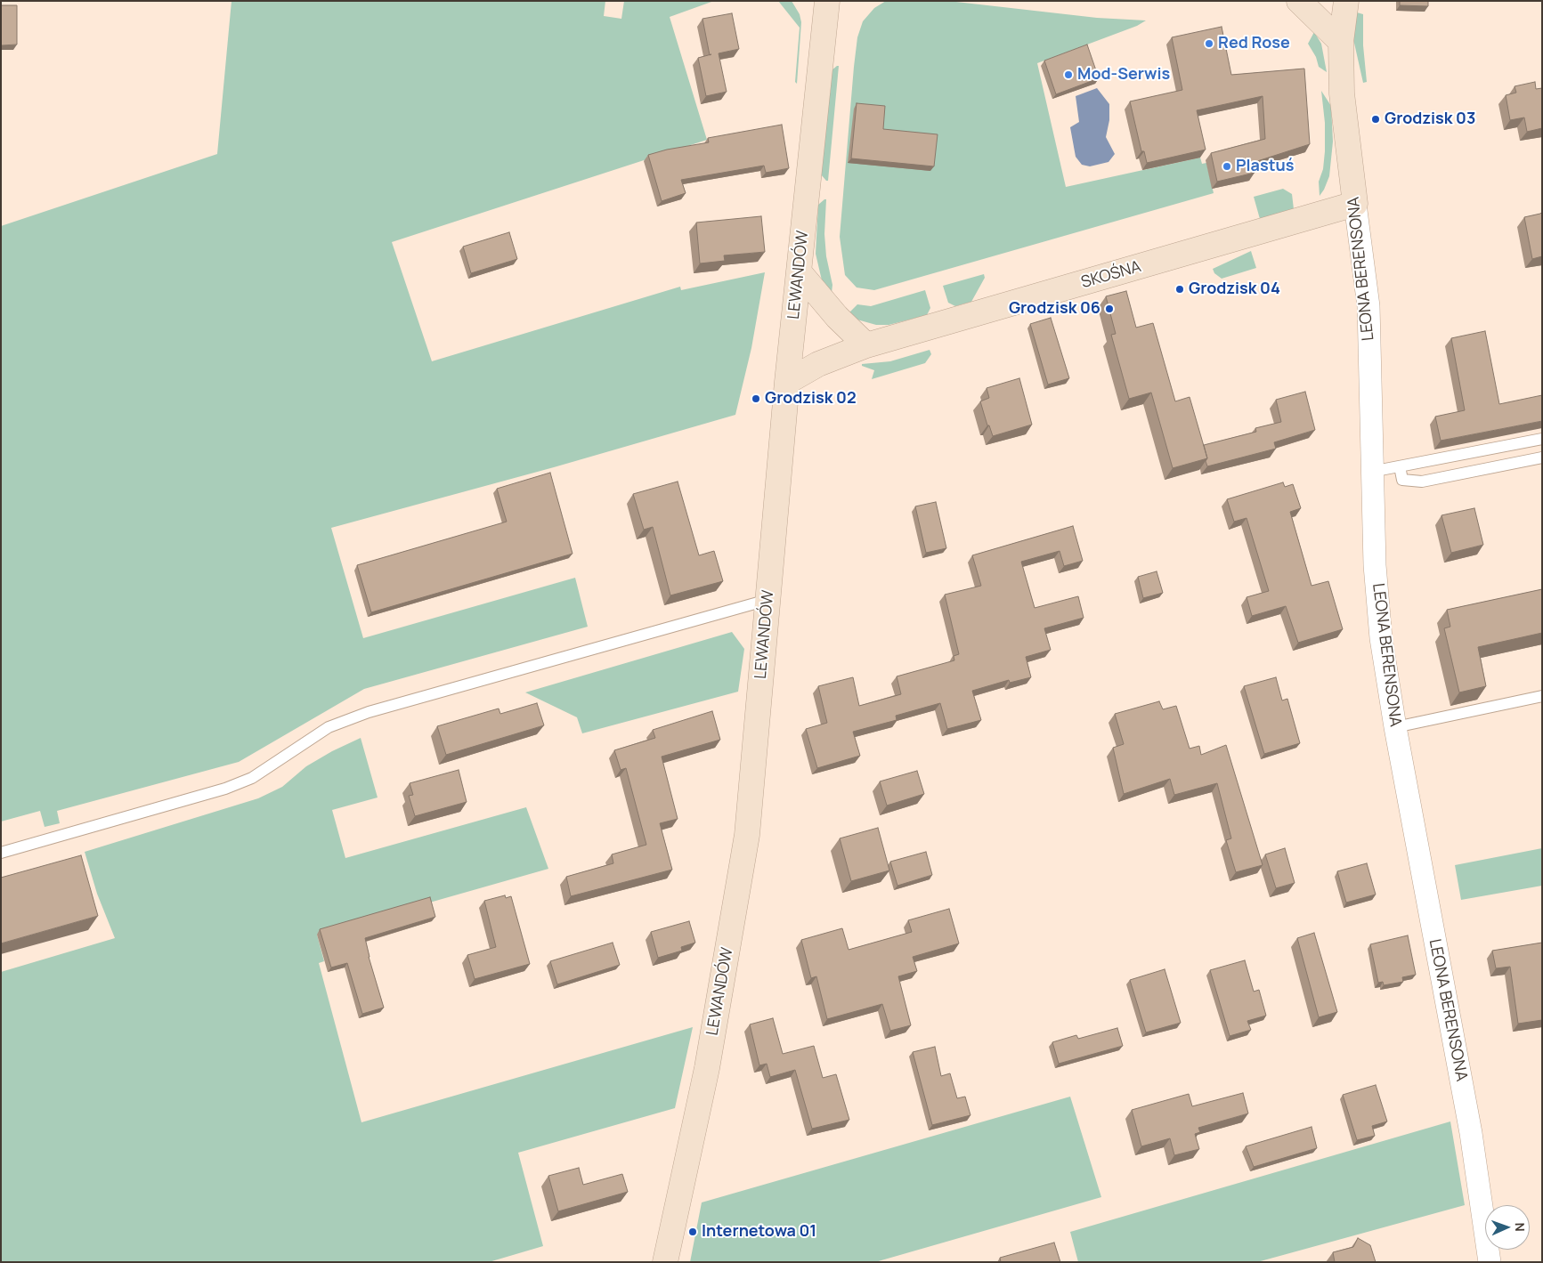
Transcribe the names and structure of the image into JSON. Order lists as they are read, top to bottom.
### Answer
{
  "streets": {
    "street": ["LEONA BERENSONA", "LEWANDÓW", "SKOŚNA"]
  },
  "crossings": [
    ["LEONA BERENSONA", "SKOŚNA"],
    ["LEWANDÓW", "SKOŚNA"]
  ],
  "places": [
    "Red Rose",
    "Mod-Serwis",
    "Grodzisk 03",
    "Plastuś",
    "Grodzisk 04",
    "Grodzisk 06",
    "Grodzisk 02",
    "Internetowa 01"
  ],
  "north": "right"
}
